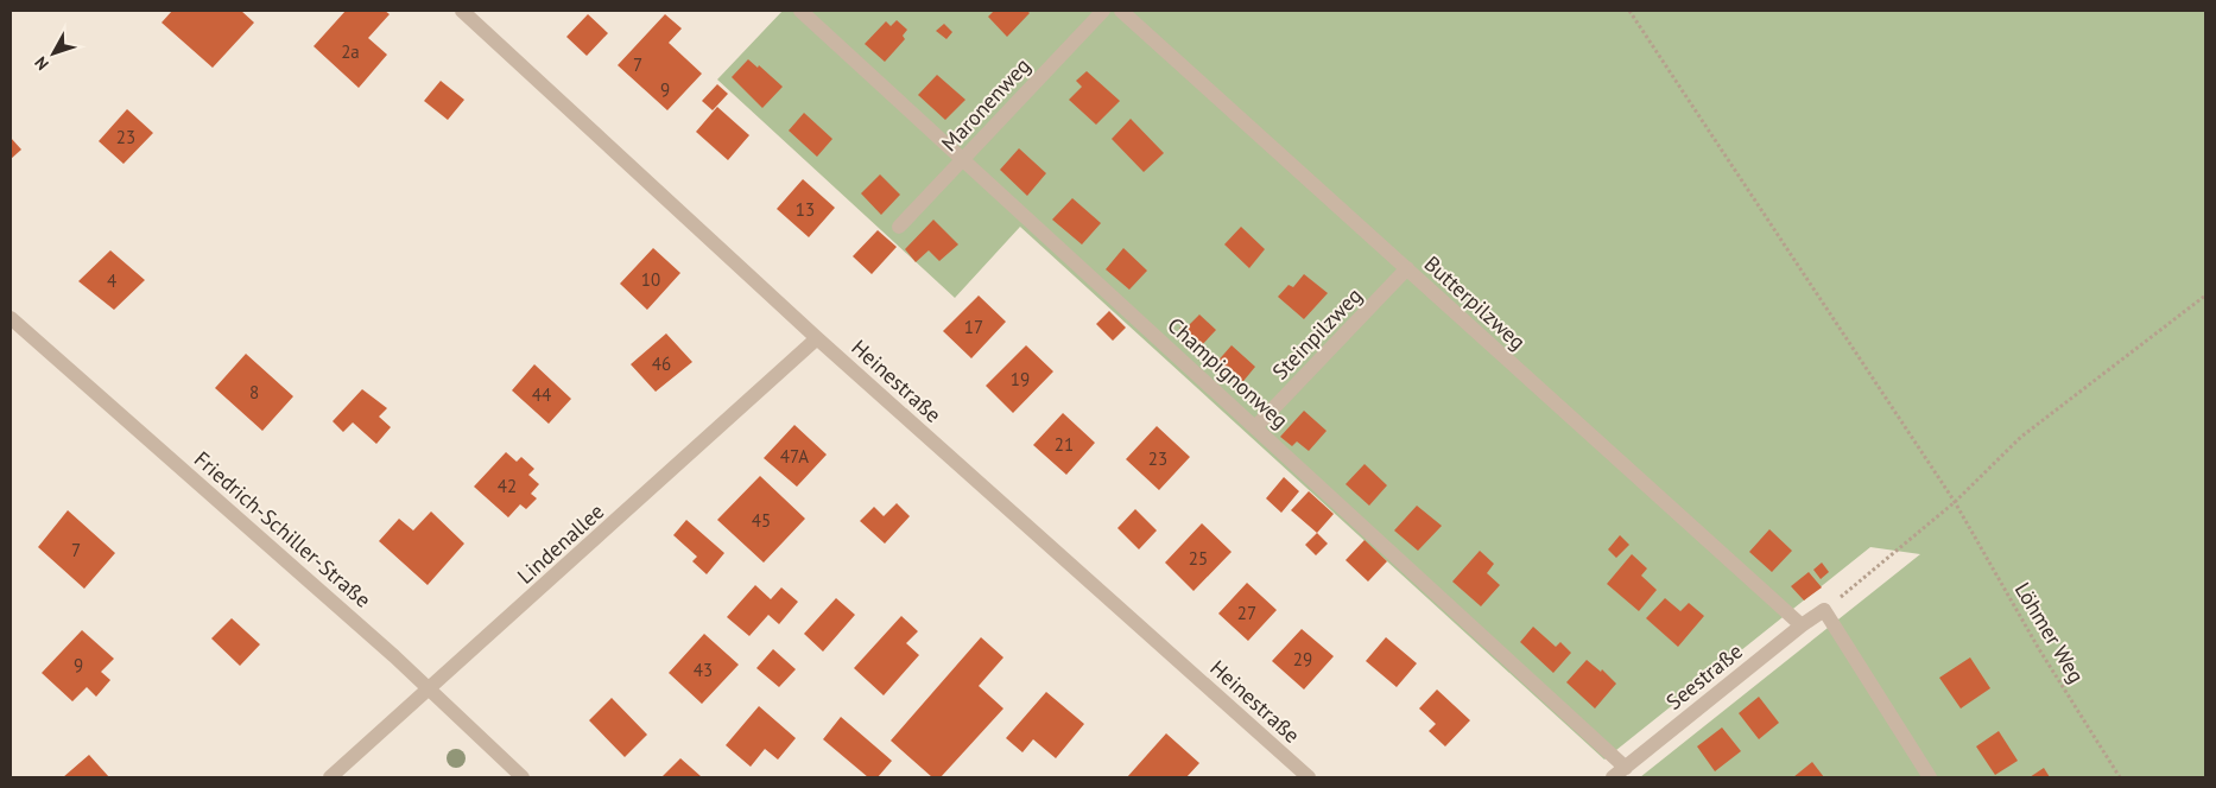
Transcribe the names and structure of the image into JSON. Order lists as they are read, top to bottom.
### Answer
{
  "streets": {
    "street": [
      "Maronenweg",
      "Butterpilzweg",
      "Steinpilzweg",
      "Champignonweg",
      "Heinestraße",
      "Friedrich-Schiller-Straße",
      "Lindenallee",
      "Seestraße"
    ],
    "path": ["Löhmer Weg"]
  },
  "crossings": [
    ["Maronenweg", "Champignonweg"],
    ["Butterpilzweg", "Steinpilzweg"],
    ["Butterpilzweg", "Seestraße"],
    ["Steinpilzweg", "Champignonweg"],
    ["Champignonweg", "Seestraße"],
    ["Heinestraße", "Lindenallee"],
    ["Friedrich-Schiller-Straße", "Lindenallee"]
  ],
  "house_numbers": [
    "2a",
    "7",
    "9",
    "23",
    "13",
    "10",
    "4",
    "17",
    "46",
    "19",
    "8",
    "44",
    "21",
    "47A",
    "23",
    "42",
    "45",
    "7",
    "25",
    "27",
    "29",
    "9",
    "43"
  ],
  "north": "bottom left"
}
